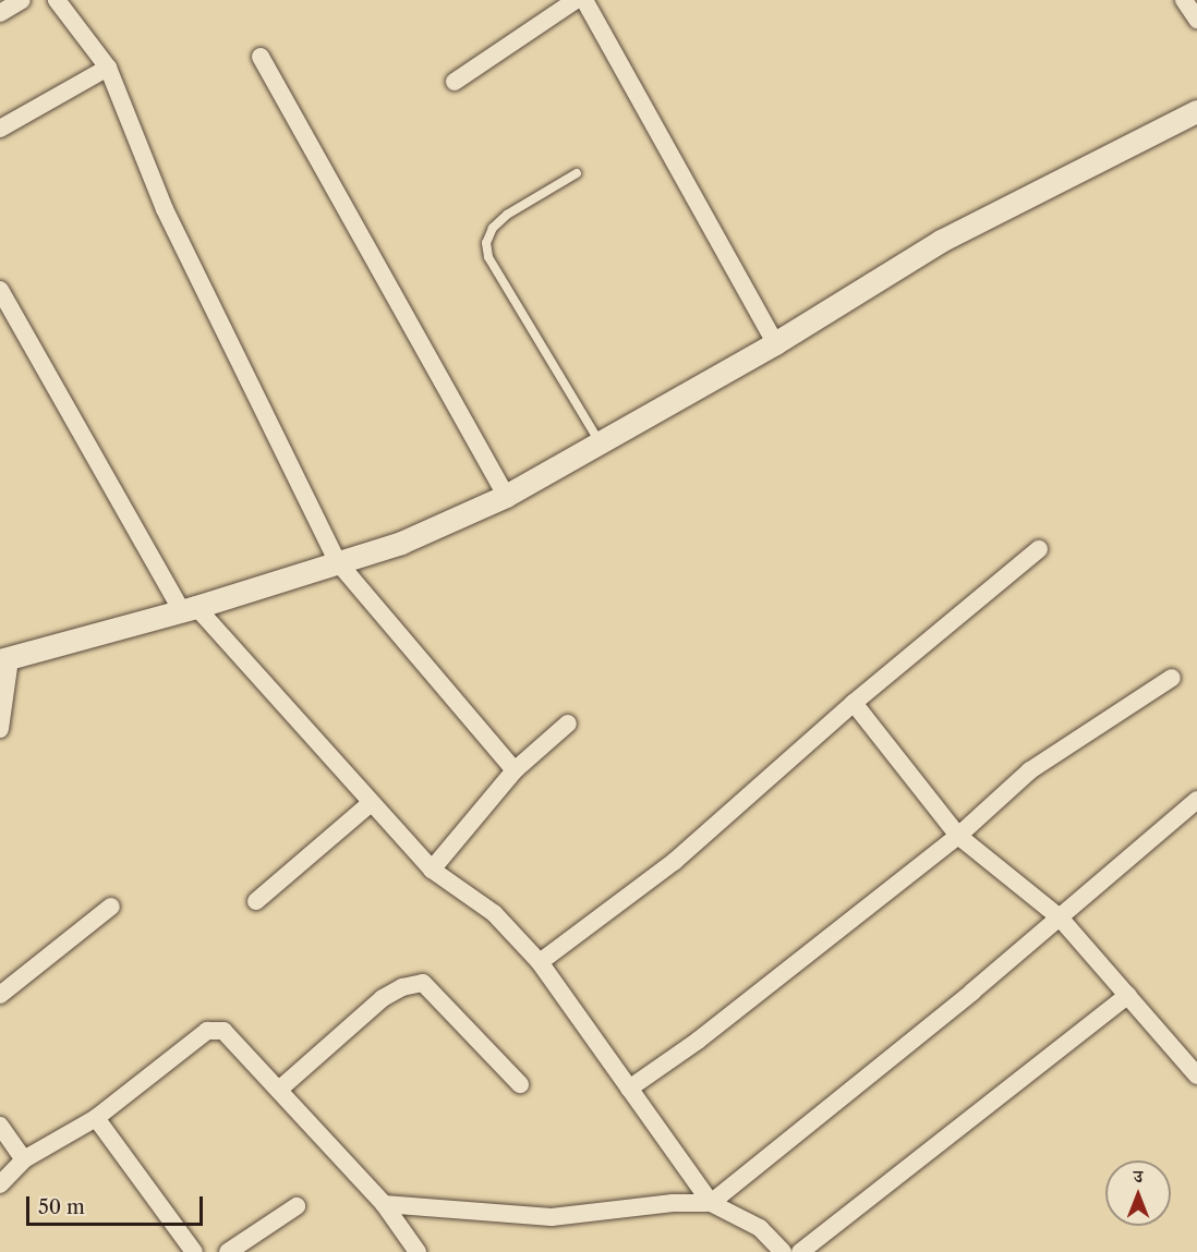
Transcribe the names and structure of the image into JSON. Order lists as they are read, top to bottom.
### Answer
{
  "scale_bar": "50 m",
  "north": "top"
}
